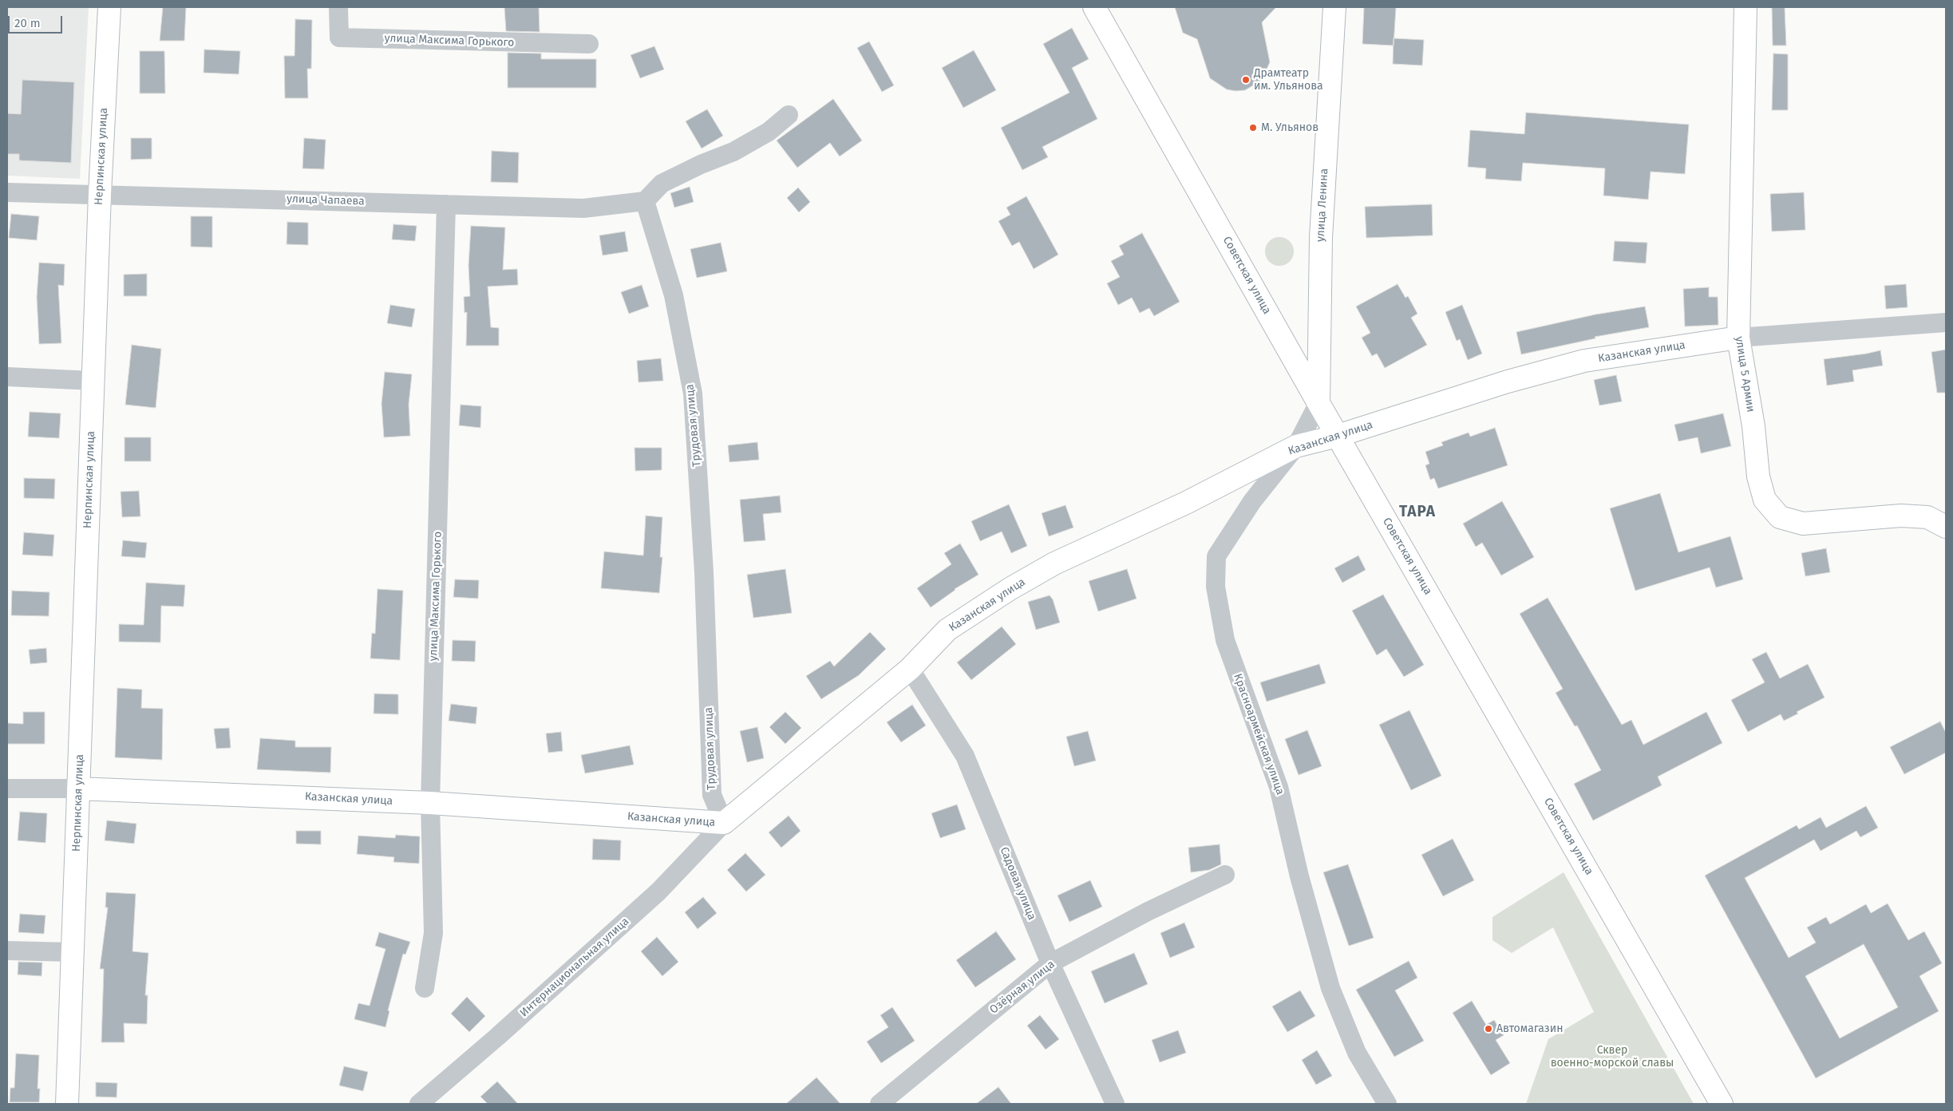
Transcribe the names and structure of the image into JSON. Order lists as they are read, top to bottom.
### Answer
{
  "streets": {
    "main road": [
      "Нерпинская улица",
      "улица Ленина",
      "Советская улица",
      "Казанская улица",
      "улица 5 Армии"
    ],
    "street": [
      "улица Максима Горького",
      "улица Чапаева",
      "Трудовая улица",
      "Красноармейская улица",
      "Садовая улица",
      "Интернациональная улица",
      "Озёрная улица"
    ]
  },
  "crossings": [
    ["улица Максима Горького", "улица Чапаева"],
    ["улица Максима Горького", "Казанская улица"],
    ["Нерпинская улица", "улица Чапаева"],
    ["Нерпинская улица", "Казанская улица"],
    ["улица Чапаева", "Трудовая улица"],
    ["улица Ленина", "Советская улица"],
    ["улица Ленина", "Красноармейская улица"],
    ["Советская улица", "Казанская улица"],
    ["Советская улица", "Красноармейская улица"],
    ["Казанская улица", "улица 5 Армии"],
    ["Казанская улица", "Трудовая улица"],
    ["Казанская улица", "Красноармейская улица"],
    ["Казанская улица", "Садовая улица"],
    ["Казанская улица", "Интернациональная улица"],
    ["Трудовая улица", "Интернациональная улица"],
    ["Садовая улица", "Озёрная улица"]
  ],
  "districts": ["ТАРА"],
  "parks": ["Сквер военно-морской славы"],
  "places": ["Драмтеатр им. Ульянова", "М. Ульянов", "Автомагазин"],
  "scale_bar": "20 m"
}
